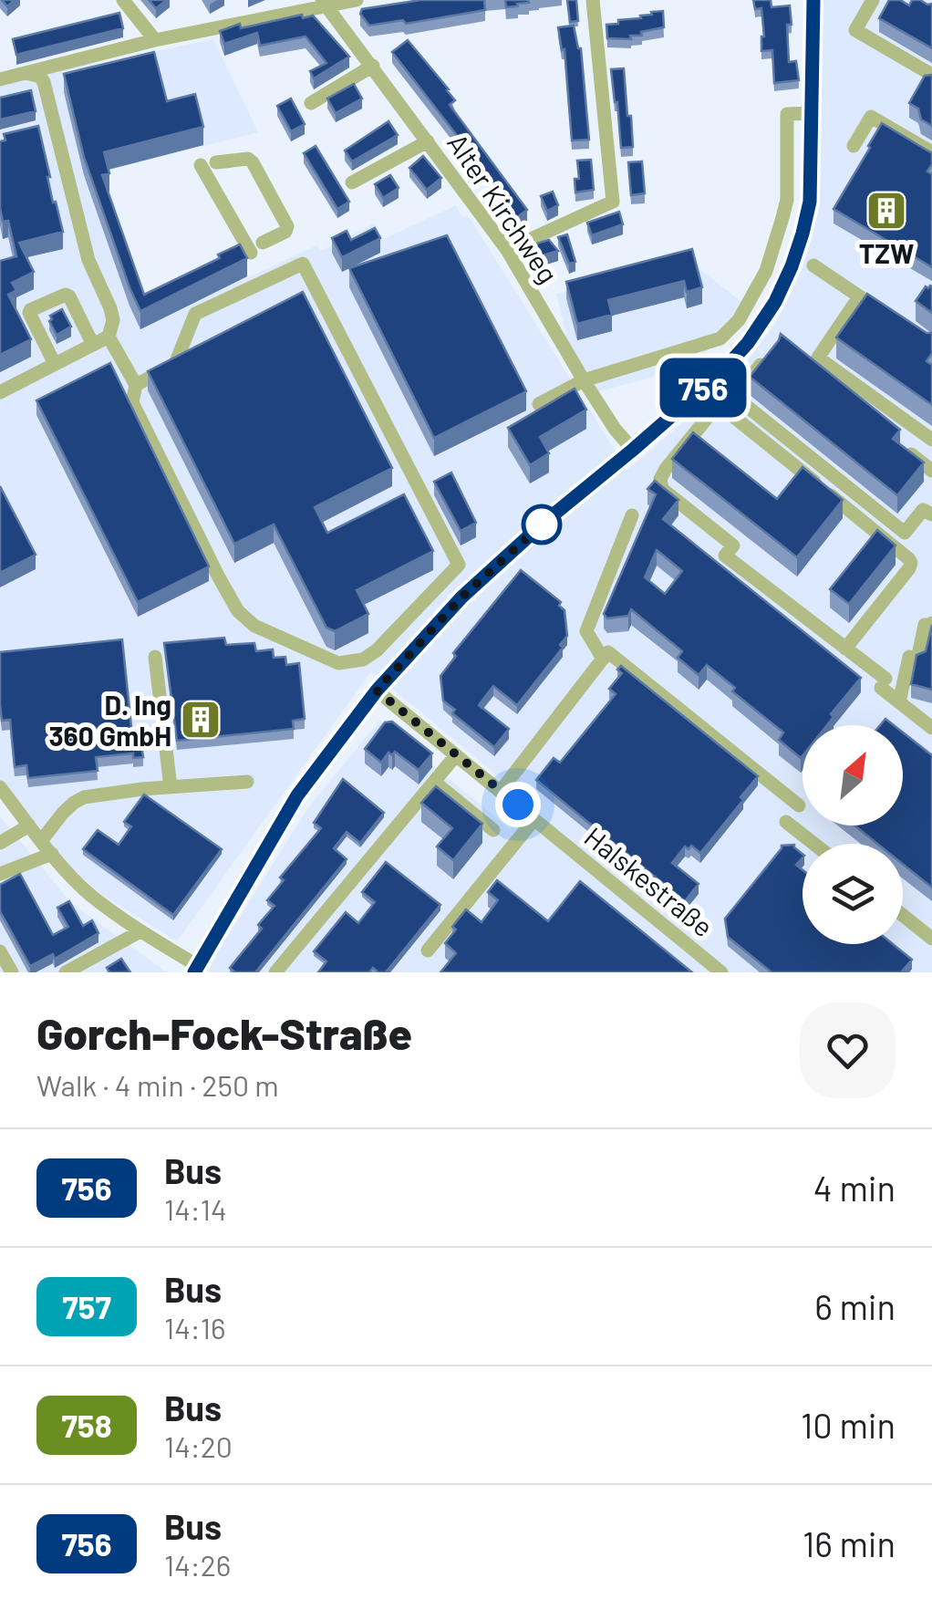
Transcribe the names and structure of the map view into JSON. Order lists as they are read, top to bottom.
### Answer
{
  "streets": {
    "street": ["Alter Kirchweg", "Halskestraße"]
  },
  "places": {
    "building": ["TZW", "D. Ing 360 GmbH"]
  },
  "lines": ["bus line 756"],
  "north": "top right",
  "page": {
    "on_map": "756",
    "heading": ["Gorch-Fock-Straße", "Walk · 4 min · 250 m"],
    "list": [
      {
        "mark": "756",
        "name": "Bus",
        "note": "14:14",
        "value": "4 min"
      },
      {
        "mark": "757",
        "name": "Bus",
        "note": "14:16",
        "value": "6 min"
      },
      {
        "mark": "758",
        "name": "Bus",
        "note": "14:20",
        "value": "10 min"
      },
      {
        "mark": "756",
        "name": "Bus",
        "note": "14:26",
        "value": "16 min"
      }
    ]
  }
}
